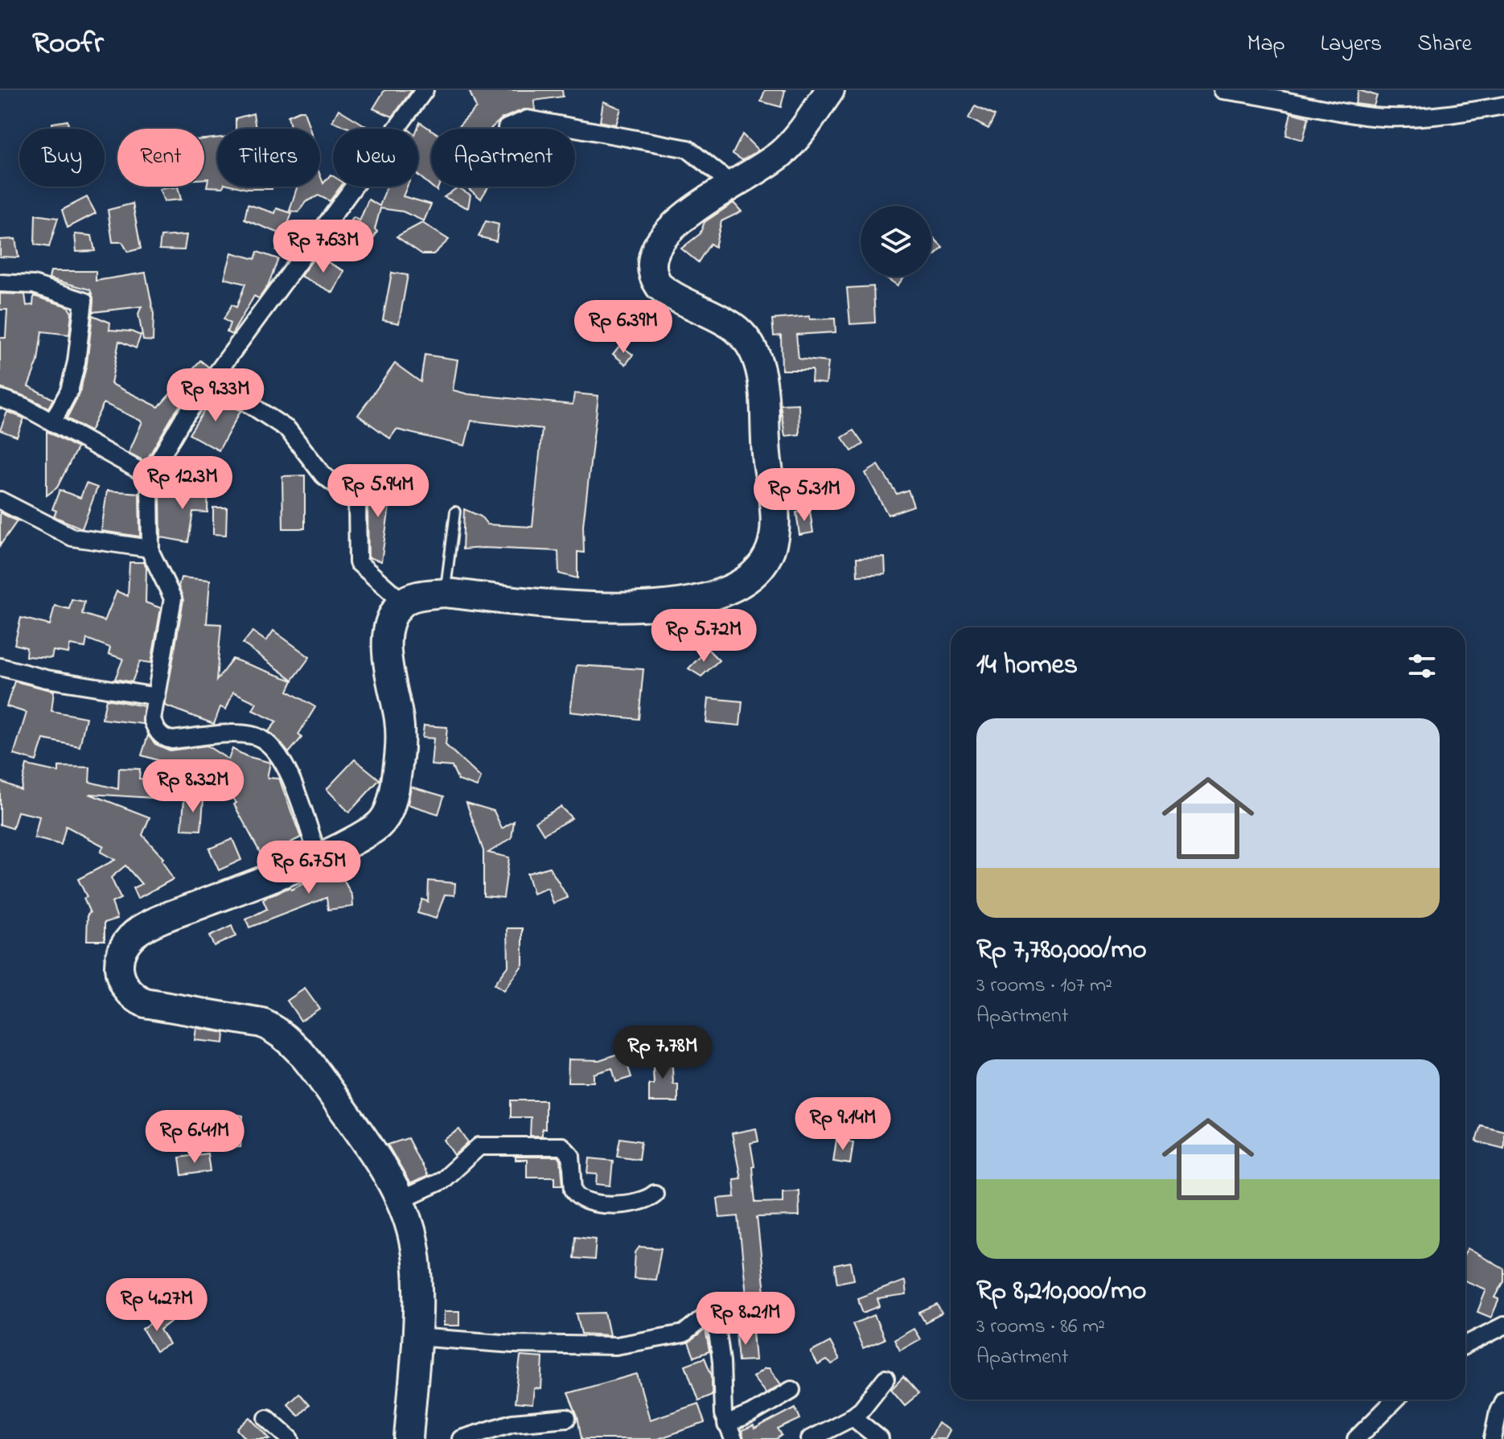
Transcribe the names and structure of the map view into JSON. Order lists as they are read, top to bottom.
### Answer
{
  "page": {
    "header": "Roofr",
    "nav": ["Map", "Layers", "Share"],
    "chip": [
      "Buy",
      "Rent",
      "Filters",
      "New",
      "Apartment"
    ],
    "price": [
      "Rp 7.63M",
      "Rp 6.39M",
      "Rp 9.33M",
      "Rp 12.3M",
      "Rp 5.94M",
      "Rp 5.31M",
      "Rp 5.72M",
      "Rp 8.32M",
      "Rp 6.75M",
      "Rp 7.78M",
      "Rp 9.14M",
      "Rp 6.41M",
      "Rp 4.27M",
      "Rp 8.21M"
    ],
    "heading": "14 homes",
    "list": [
      {
        "name": "Rp 7,780,000/mo",
        "note": "3 rooms · 107 m² · Apartment"
      },
      {
        "name": "Rp 8,210,000/mo",
        "note": "3 rooms · 86 m² · Apartment"
      }
    ]
  }
}
